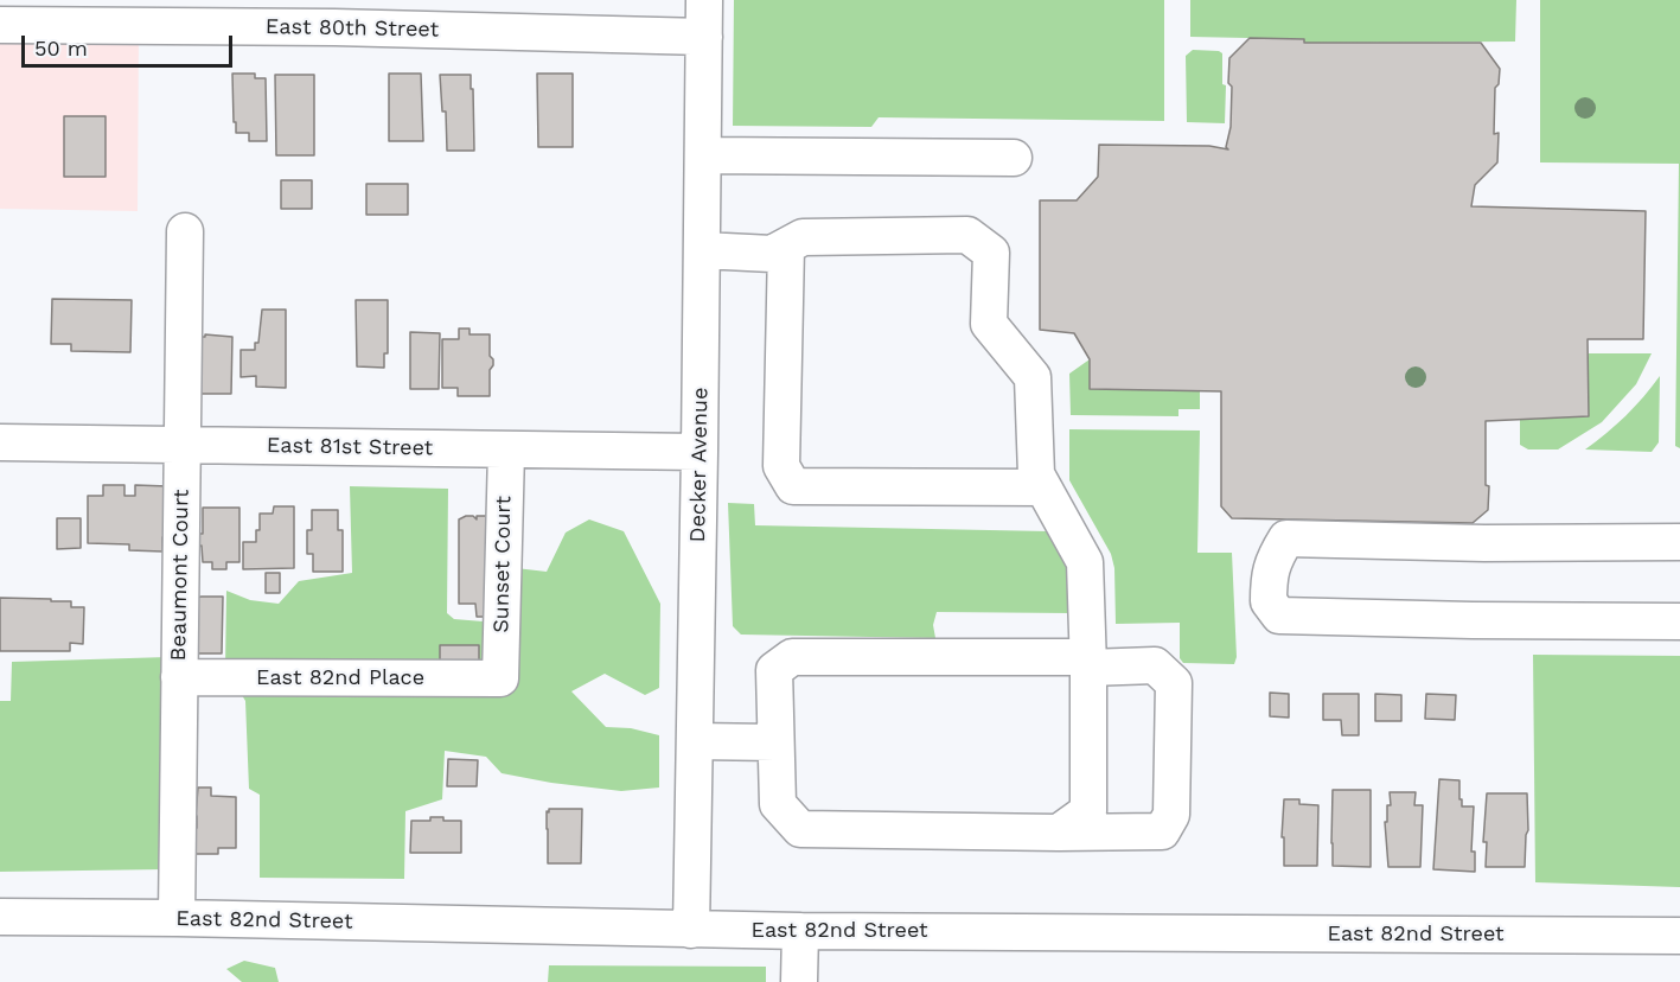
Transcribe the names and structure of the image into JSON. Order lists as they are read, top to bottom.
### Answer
{
  "streets": {
    "street": [
      "East 80th Street",
      "East 81st Street",
      "Decker Avenue",
      "Sunset Court",
      "Beaumont Court",
      "East 82nd Place",
      "East 82nd Street"
    ]
  },
  "crossings": [
    ["East 80th Street", "Decker Avenue"],
    ["East 81st Street", "Decker Avenue"],
    ["East 81st Street", "Sunset Court"],
    ["East 81st Street", "Beaumont Court"],
    ["Decker Avenue", "East 82nd Street"],
    ["Sunset Court", "East 82nd Place"],
    ["Beaumont Court", "East 82nd Place"],
    ["Beaumont Court", "East 82nd Street"]
  ],
  "scale_bar": "50 m"
}
